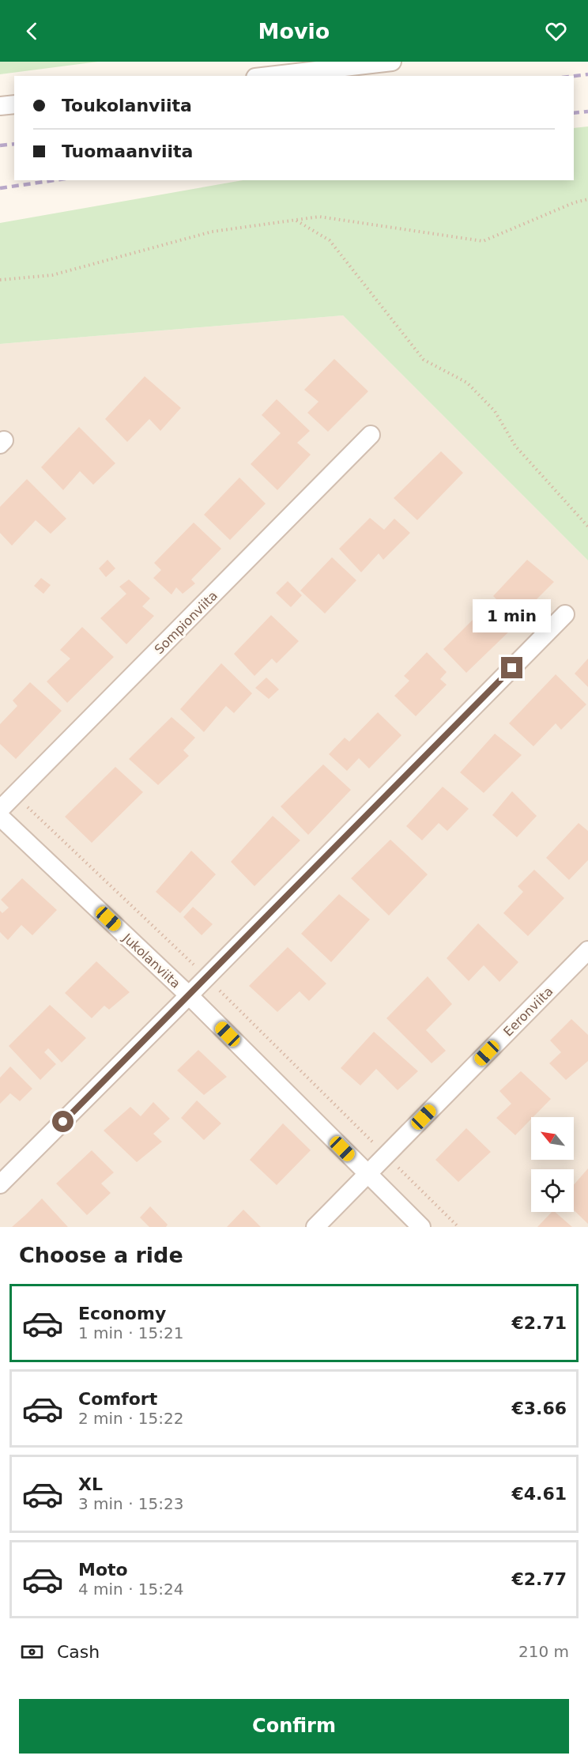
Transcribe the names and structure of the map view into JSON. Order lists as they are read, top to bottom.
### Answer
{
  "streets": {
    "street": ["Sompionviita", "Jukolanviita", "Eeronviita"]
  },
  "crossings": [
    ["Jukolanviita", "Eeronviita"]
  ],
  "north": "top left",
  "page": {
    "header": "Movio",
    "banner": ["Toukolanviita", "Tuomaanviita"],
    "bubble": "1 min",
    "heading": "Choose a ride",
    "list": [
      {
        "name": "Economy",
        "note": "1 min · 15:21",
        "value": "€2.71"
      },
      {
        "name": "Comfort",
        "note": "2 min · 15:22",
        "value": "€3.66"
      },
      {
        "name": "XL",
        "note": "3 min · 15:23",
        "value": "€4.61"
      },
      {
        "name": "Moto",
        "note": "4 min · 15:24",
        "value": "€2.77"
      }
    ],
    "pay": ["Cash", "210 m"],
    "buttons": "Confirm"
  }
}
